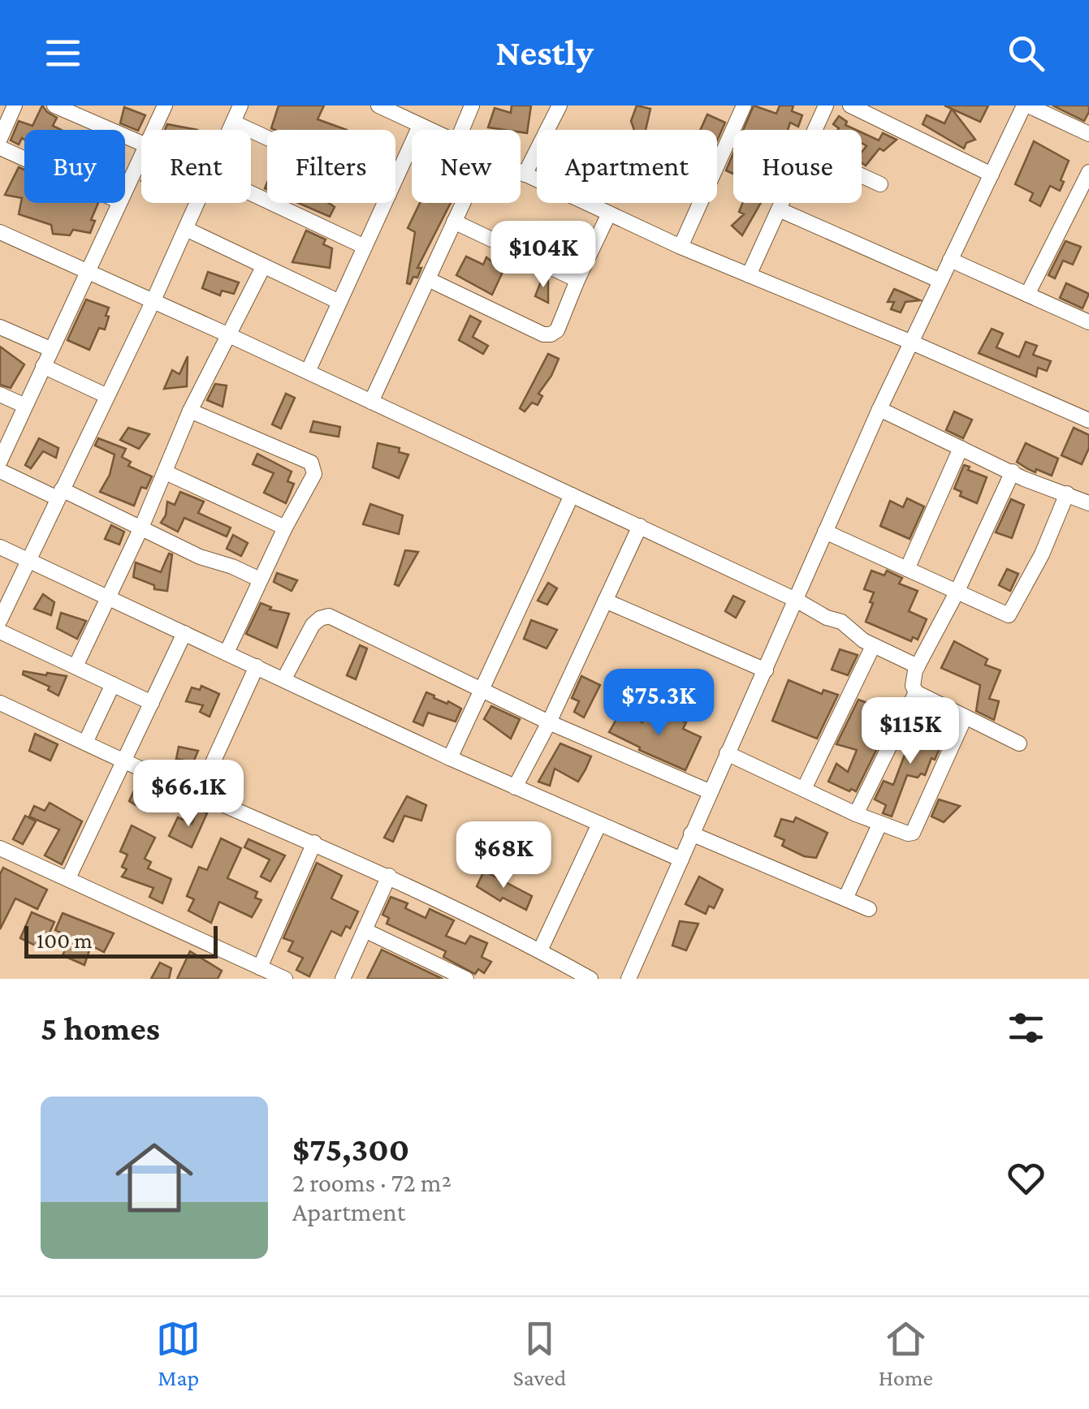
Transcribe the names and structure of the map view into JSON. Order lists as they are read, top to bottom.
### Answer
{
  "scale_bar": "100 m",
  "page": {
    "header": "Nestly",
    "chip": [
      "Buy",
      "Rent",
      "Filters",
      "New",
      "Apartment",
      "House"
    ],
    "price": [
      "$104K",
      "$75.3K",
      "$115K",
      "$66.1K",
      "$68K"
    ],
    "scale": "100 m",
    "heading": "5 homes",
    "list": [
      {
        "name": "$75,300",
        "note": "2 rooms · 72 m² · Apartment"
      }
    ],
    "tabs": ["Map", "Saved", "Home"]
  }
}
